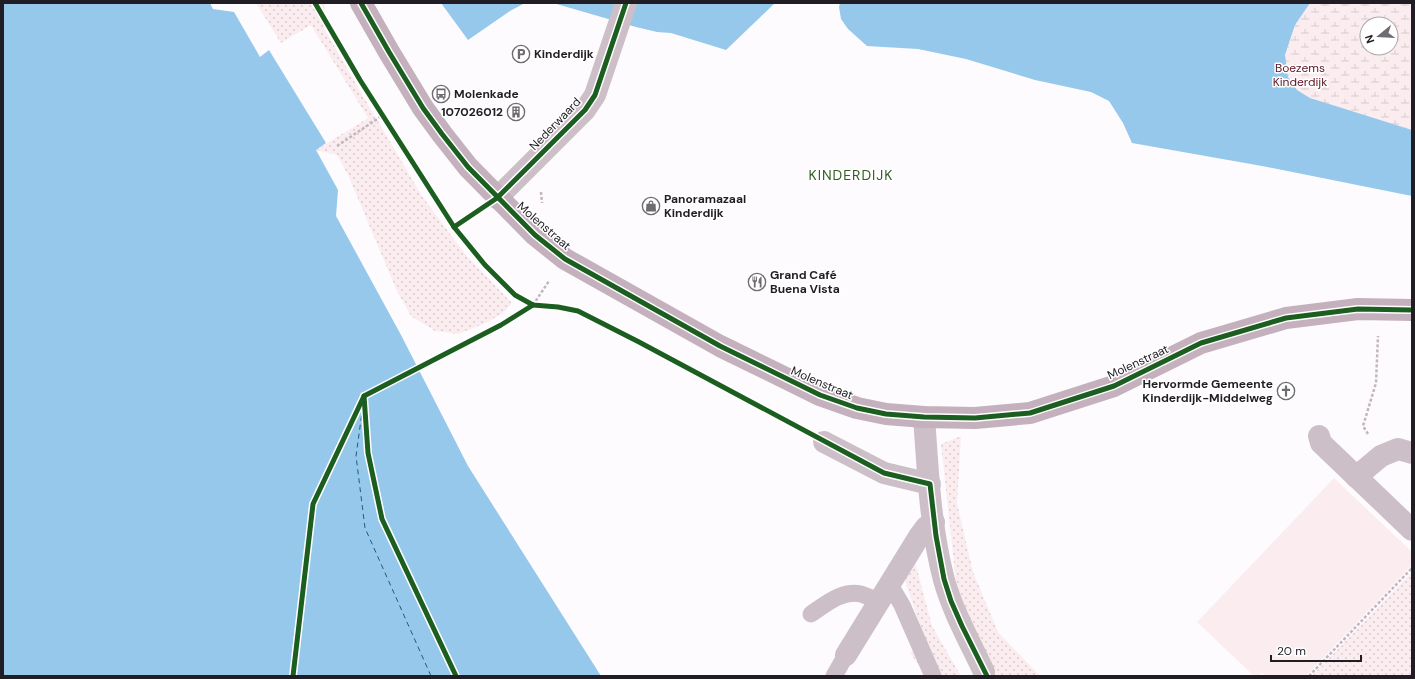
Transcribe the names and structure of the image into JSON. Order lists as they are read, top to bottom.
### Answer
{
  "streets": {
    "street": ["Nederwaard", "Molenstraat"]
  },
  "crossings": [
    ["Nederwaard", "Molenstraat"]
  ],
  "districts": ["KINDERDIJK"],
  "parks": ["Boezems Kinderdijk"],
  "places": {
    "parking": ["Kinderdijk"],
    "bus stop": ["Molenkade"],
    "building": ["107026012"],
    "shop": ["Panoramazaal Kinderdijk"],
    "restaurant": ["Grand Café Buena Vista"],
    "church": ["Hervormde Gemeente Kinderdijk-Middelweg"]
  },
  "scale_bar": "20 m",
  "north": "left"
}
